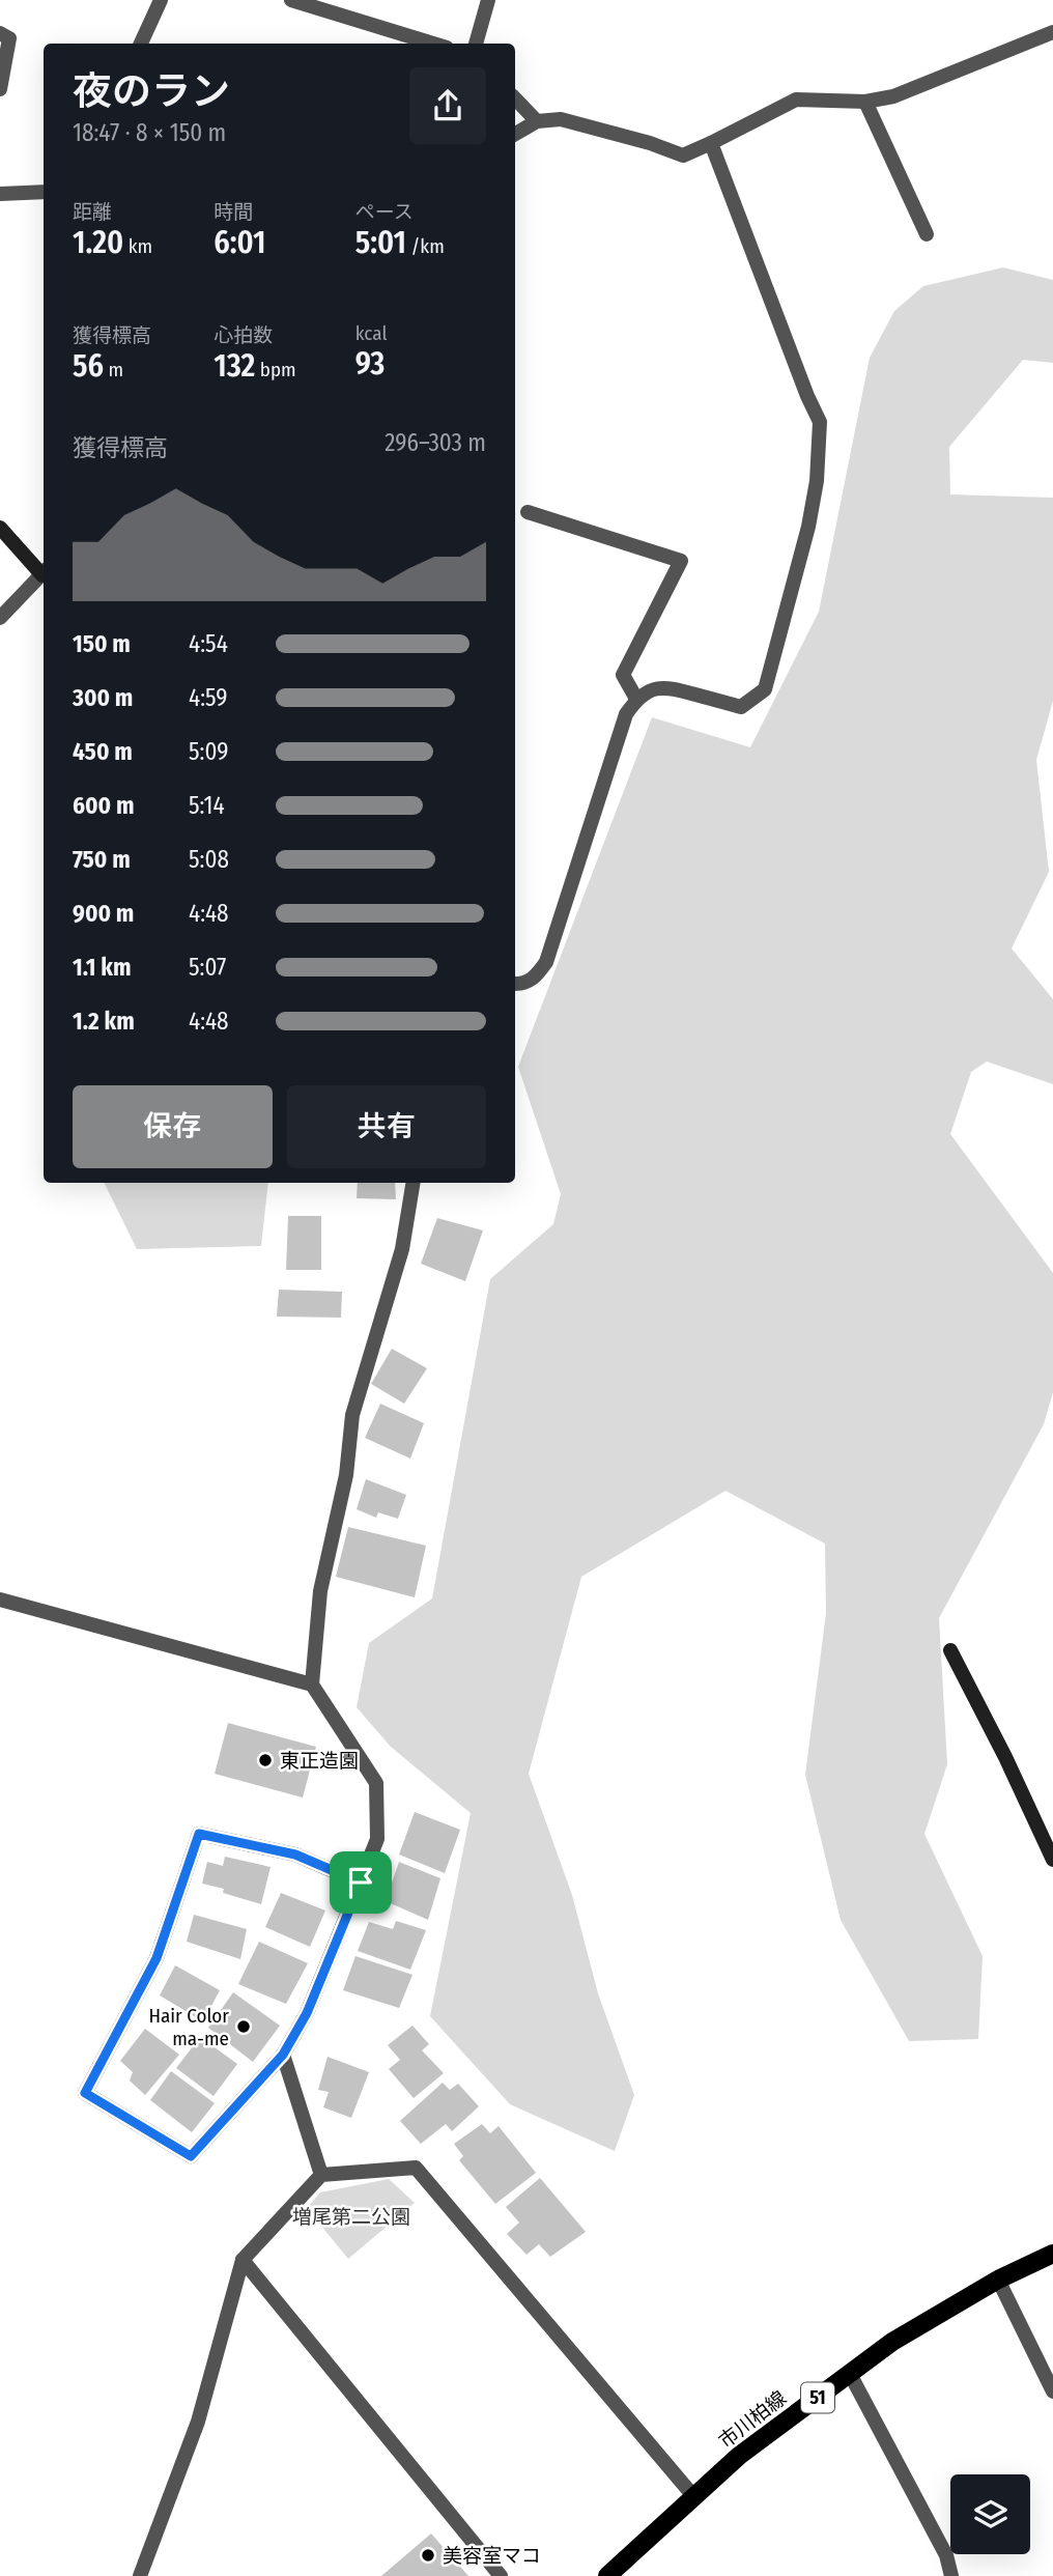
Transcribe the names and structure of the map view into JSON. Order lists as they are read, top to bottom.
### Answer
{
  "streets": {
    "main road": ["51", "市川柏線"]
  },
  "parks": ["増尾第二公園"],
  "places": ["東正造園", "Hair Color ma-me", "美容室マコ"],
  "page": {
    "heading": ["夜のラン", "18:47 · 8 × 150 m"],
    "stats": [
      ["距離", "1.20 km"],
      ["時間", "6:01"],
      ["ペース", "5:01 /km"],
      ["獲得標高", "56 m"],
      ["心拍数", "132 bpm"],
      ["kcal", "93"]
    ],
    "chart": ["獲得標高", "296–303 m"],
    "list": [
      {
        "name": "150 m",
        "note": "4:54"
      },
      {
        "name": "300 m",
        "note": "4:59"
      },
      {
        "name": "450 m",
        "note": "5:09"
      },
      {
        "name": "600 m",
        "note": "5:14"
      },
      {
        "name": "750 m",
        "note": "5:08"
      },
      {
        "name": "900 m",
        "note": "4:48"
      },
      {
        "name": "1.1 km",
        "note": "5:07"
      },
      {
        "name": "1.2 km",
        "note": "4:48"
      }
    ],
    "buttons": ["保存", "共有"]
  }
}
